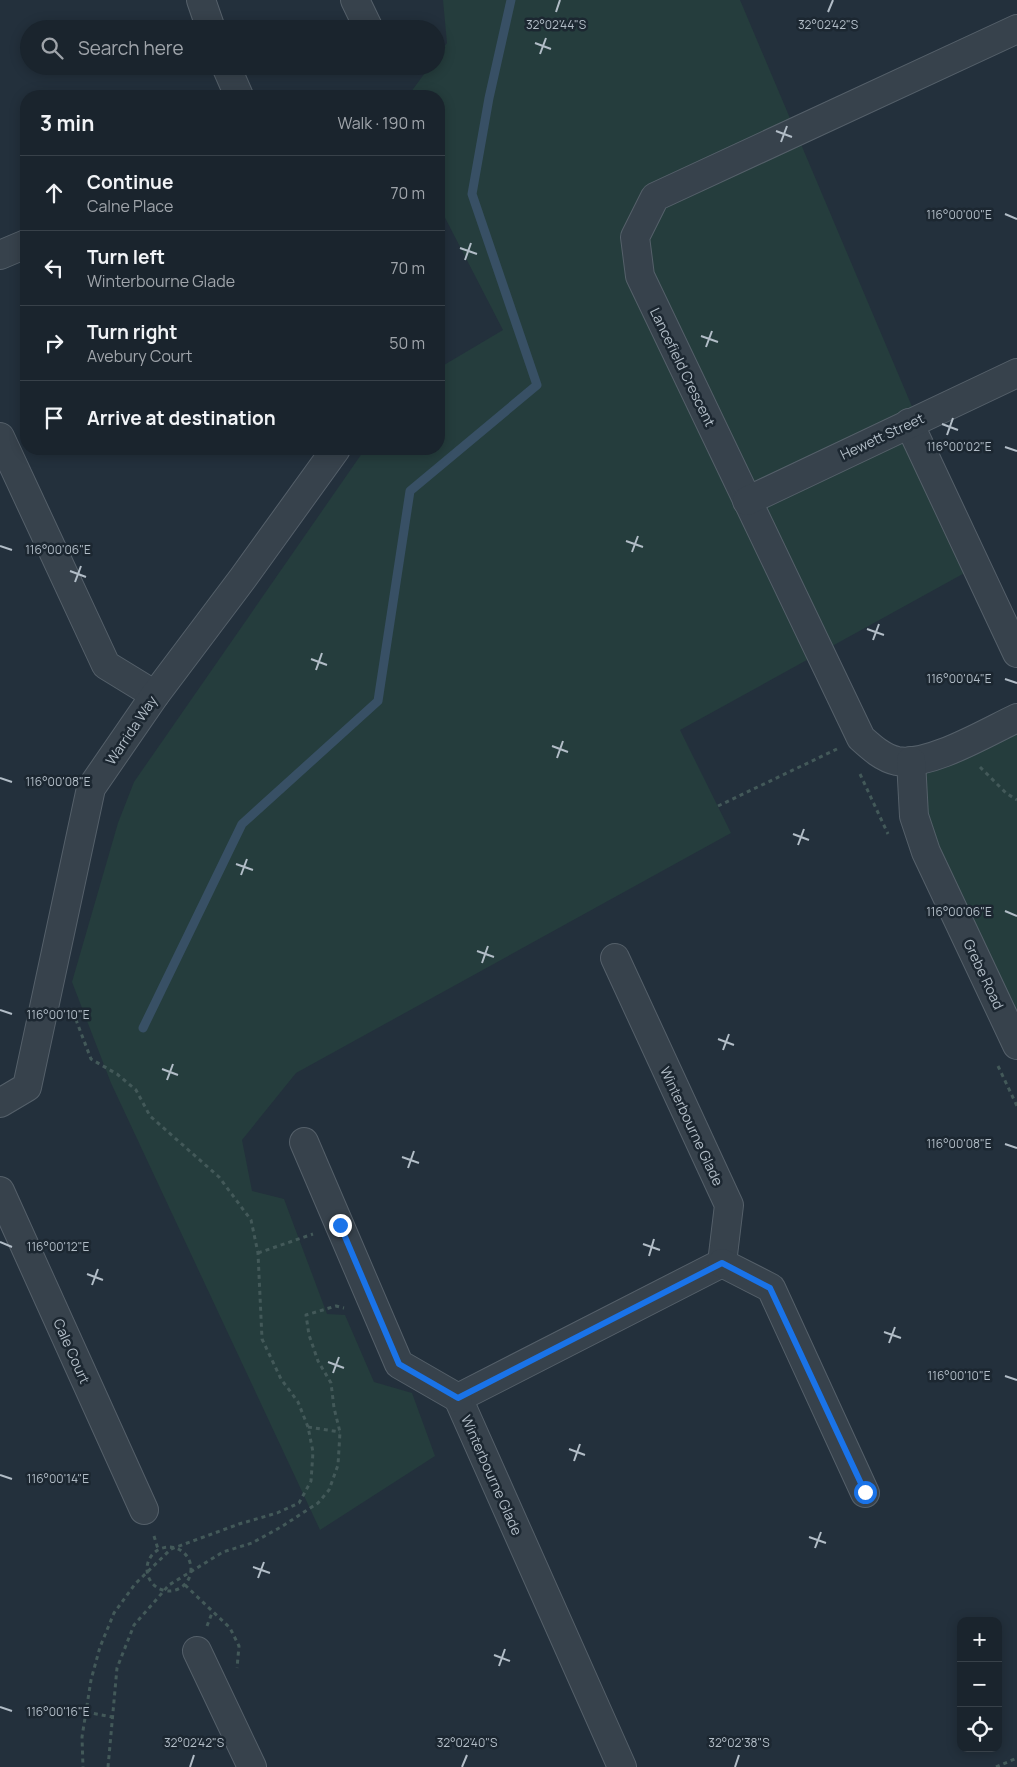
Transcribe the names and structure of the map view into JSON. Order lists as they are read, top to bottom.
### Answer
{
  "streets": {
    "street": [
      "Lancefield Crescent",
      "Hewett Street",
      "Warrida Way",
      "Grebe Road",
      "Winterbourne Glade",
      "Cale Court"
    ]
  },
  "crossings": [
    ["Lancefield Crescent", "Hewett Street"],
    ["Lancefield Crescent", "Grebe Road"]
  ],
  "page": {
    "search": "Search here",
    "heading": ["3 min", "Walk · 190 m"],
    "list": [
      ["Continue", "Calne Place", "70 m"],
      ["Turn left", "Winterbourne Glade", "70 m"],
      ["Turn right", "Avebury Court", "50 m"],
      "Arrive at destination"
    ],
    "map_buttons": ["+", "−"]
  },
  "coordinates": [
    "32°02'44\"S",
    "32°02'42\"S",
    "116°00'00\"E",
    "116°00'02\"E",
    "116°00'06\"E",
    "116°00'04\"E",
    "116°00'08\"E",
    "116°00'10\"E",
    "116°00'12\"E",
    "116°00'14\"E",
    "116°00'16\"E",
    "32°02'40\"S",
    "32°02'38\"S"
  ]
}
